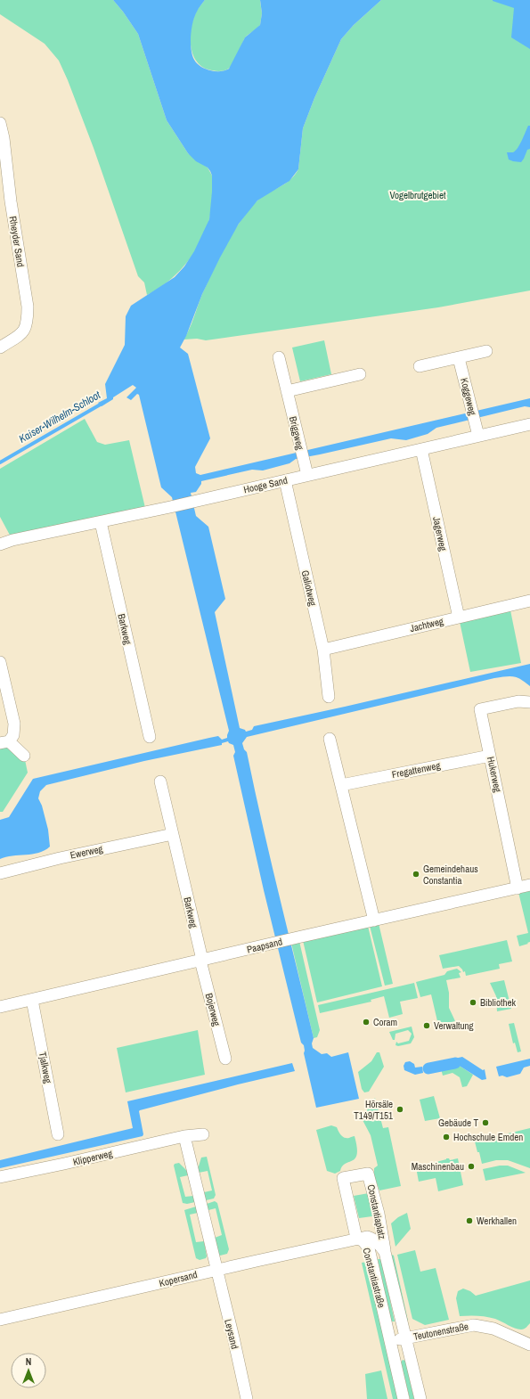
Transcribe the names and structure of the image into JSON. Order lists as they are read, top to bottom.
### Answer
{
  "streets": {
    "street": [
      "Rheyder Sand",
      "Koggeweg",
      "Briggweg",
      "Hooge Sand",
      "Jagerweg",
      "Galiotweg",
      "Jachtweg",
      "Barkweg",
      "Fregattenweg",
      "Hukerweg",
      "Ewerweg",
      "Paapsand",
      "Bojerweg",
      "Tjalkweg",
      "Klipperweg",
      "Constantiaplatz",
      "Constantiastraße",
      "Kopersand",
      "Teutonenstraße",
      "Leysand"
    ]
  },
  "crossings": [
    ["Koggeweg", "Hooge Sand"],
    ["Briggweg", "Hooge Sand"],
    ["Hooge Sand", "Jagerweg"],
    ["Hooge Sand", "Galiotweg"],
    ["Hooge Sand", "Barkweg"],
    ["Jagerweg", "Jachtweg"],
    ["Galiotweg", "Jachtweg"],
    ["Barkweg", "Ewerweg"],
    ["Barkweg", "Paapsand"],
    ["Barkweg", "Bojerweg"],
    ["Fregattenweg", "Hukerweg"],
    ["Hukerweg", "Paapsand"],
    ["Paapsand", "Bojerweg"],
    ["Paapsand", "Tjalkweg"],
    ["Constantiaplatz", "Constantiastraße"],
    ["Constantiaplatz", "Kopersand"],
    ["Constantiastraße", "Kopersand"],
    ["Constantiastraße", "Teutonenstraße"],
    ["Kopersand", "Leysand"]
  ],
  "water": ["Kaiser-Wilhelm-Schloot"],
  "parks": ["Vogelbrutgebiet"],
  "places": [
    "Gemeindehaus Constantia",
    "Bibliothek",
    "Coram",
    "Verwaltung",
    "Hörsäle T149/T151",
    "Gebäude T",
    "Hochschule Emden",
    "Maschinenbau",
    "Werkhallen"
  ],
  "north": "top"
}
